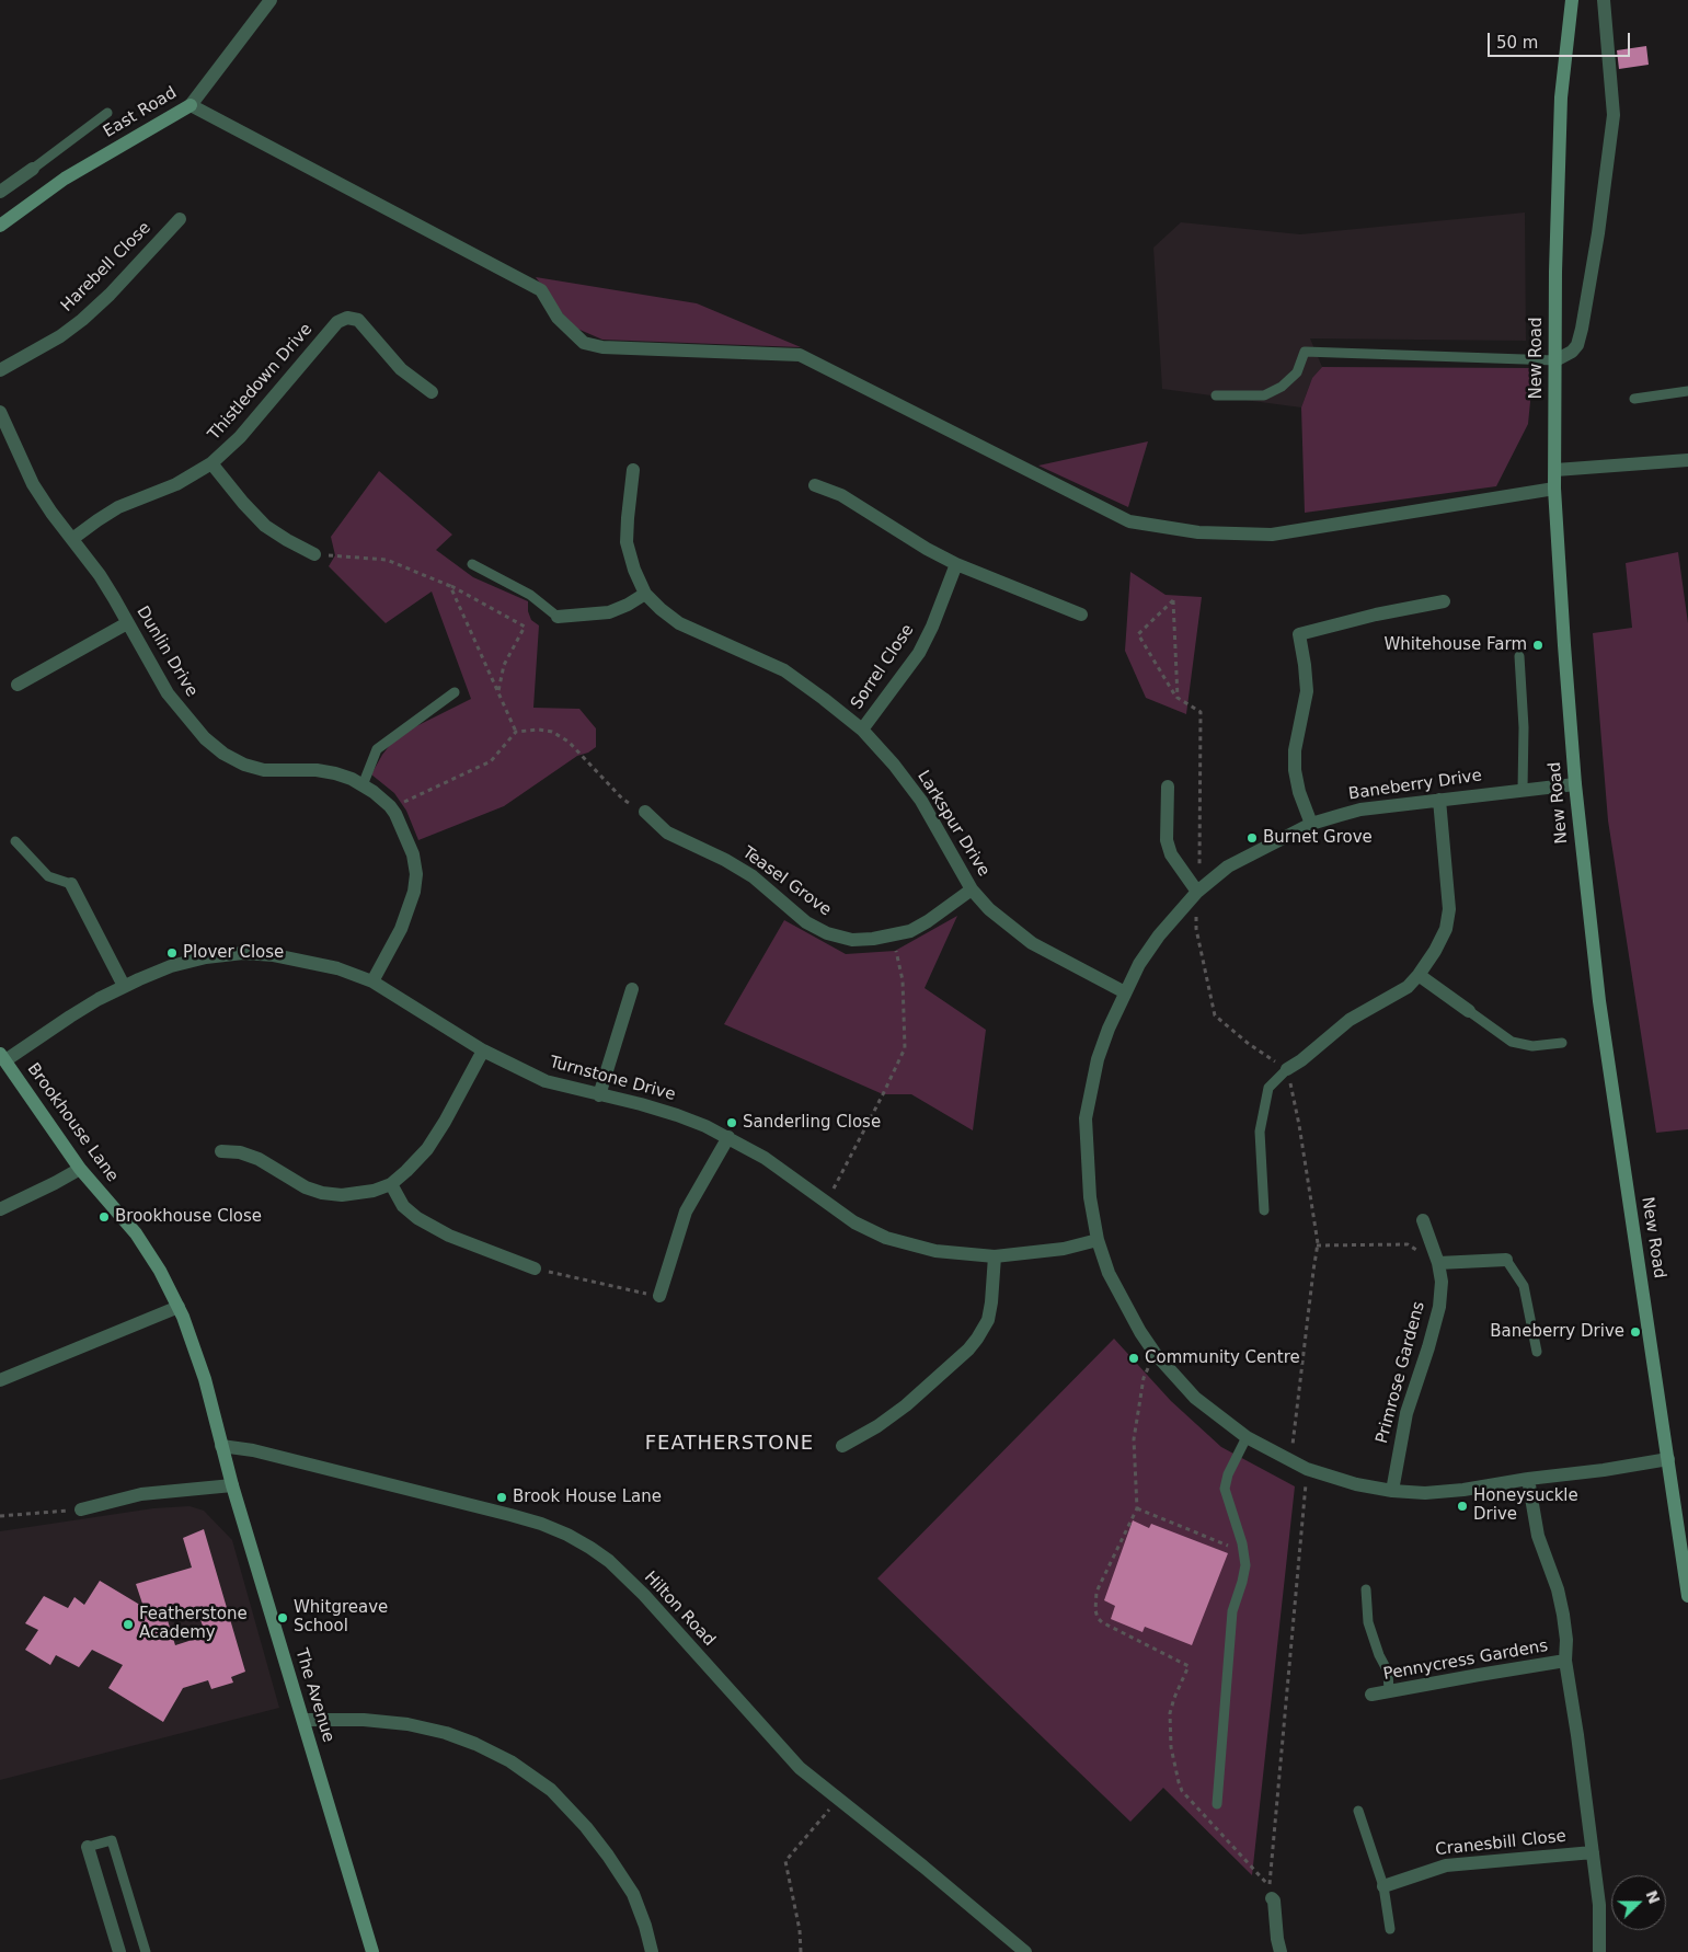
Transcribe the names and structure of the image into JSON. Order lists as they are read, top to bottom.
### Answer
{
  "streets": {
    "street": [
      "East Road",
      "Harebell Close",
      "New Road",
      "Thistledown Drive",
      "Dunlin Drive",
      "Sorrel Close",
      "Baneberry Drive",
      "Larkspur Drive",
      "Teasel Grove",
      "Turnstone Drive",
      "Brookhouse Lane",
      "Primrose Gardens",
      "Hilton Road",
      "Pennycress Gardens",
      "The Avenue",
      "Cranesbill Close"
    ]
  },
  "crossings": [
    ["New Road", "Baneberry Drive"],
    ["Thistledown Drive", "Dunlin Drive"],
    ["Dunlin Drive", "Turnstone Drive"],
    ["Sorrel Close", "Larkspur Drive"],
    ["Baneberry Drive", "Larkspur Drive"],
    ["Baneberry Drive", "Turnstone Drive"],
    ["Baneberry Drive", "Primrose Gardens"],
    ["Larkspur Drive", "Teasel Grove"],
    ["Turnstone Drive", "Brookhouse Lane"],
    ["Brookhouse Lane", "The Avenue"],
    ["Hilton Road", "The Avenue"]
  ],
  "districts": ["FEATHERSTONE"],
  "places": [
    "Whitehouse Farm",
    "Burnet Grove",
    "Plover Close",
    "Sanderling Close",
    "Brookhouse Close",
    "Baneberry Drive",
    "Community Centre",
    "Brook House Lane",
    "Honeysuckle Drive",
    "Whitgreave School",
    "Featherstone Academy"
  ],
  "scale_bar": "50 m",
  "north": "right"
}
